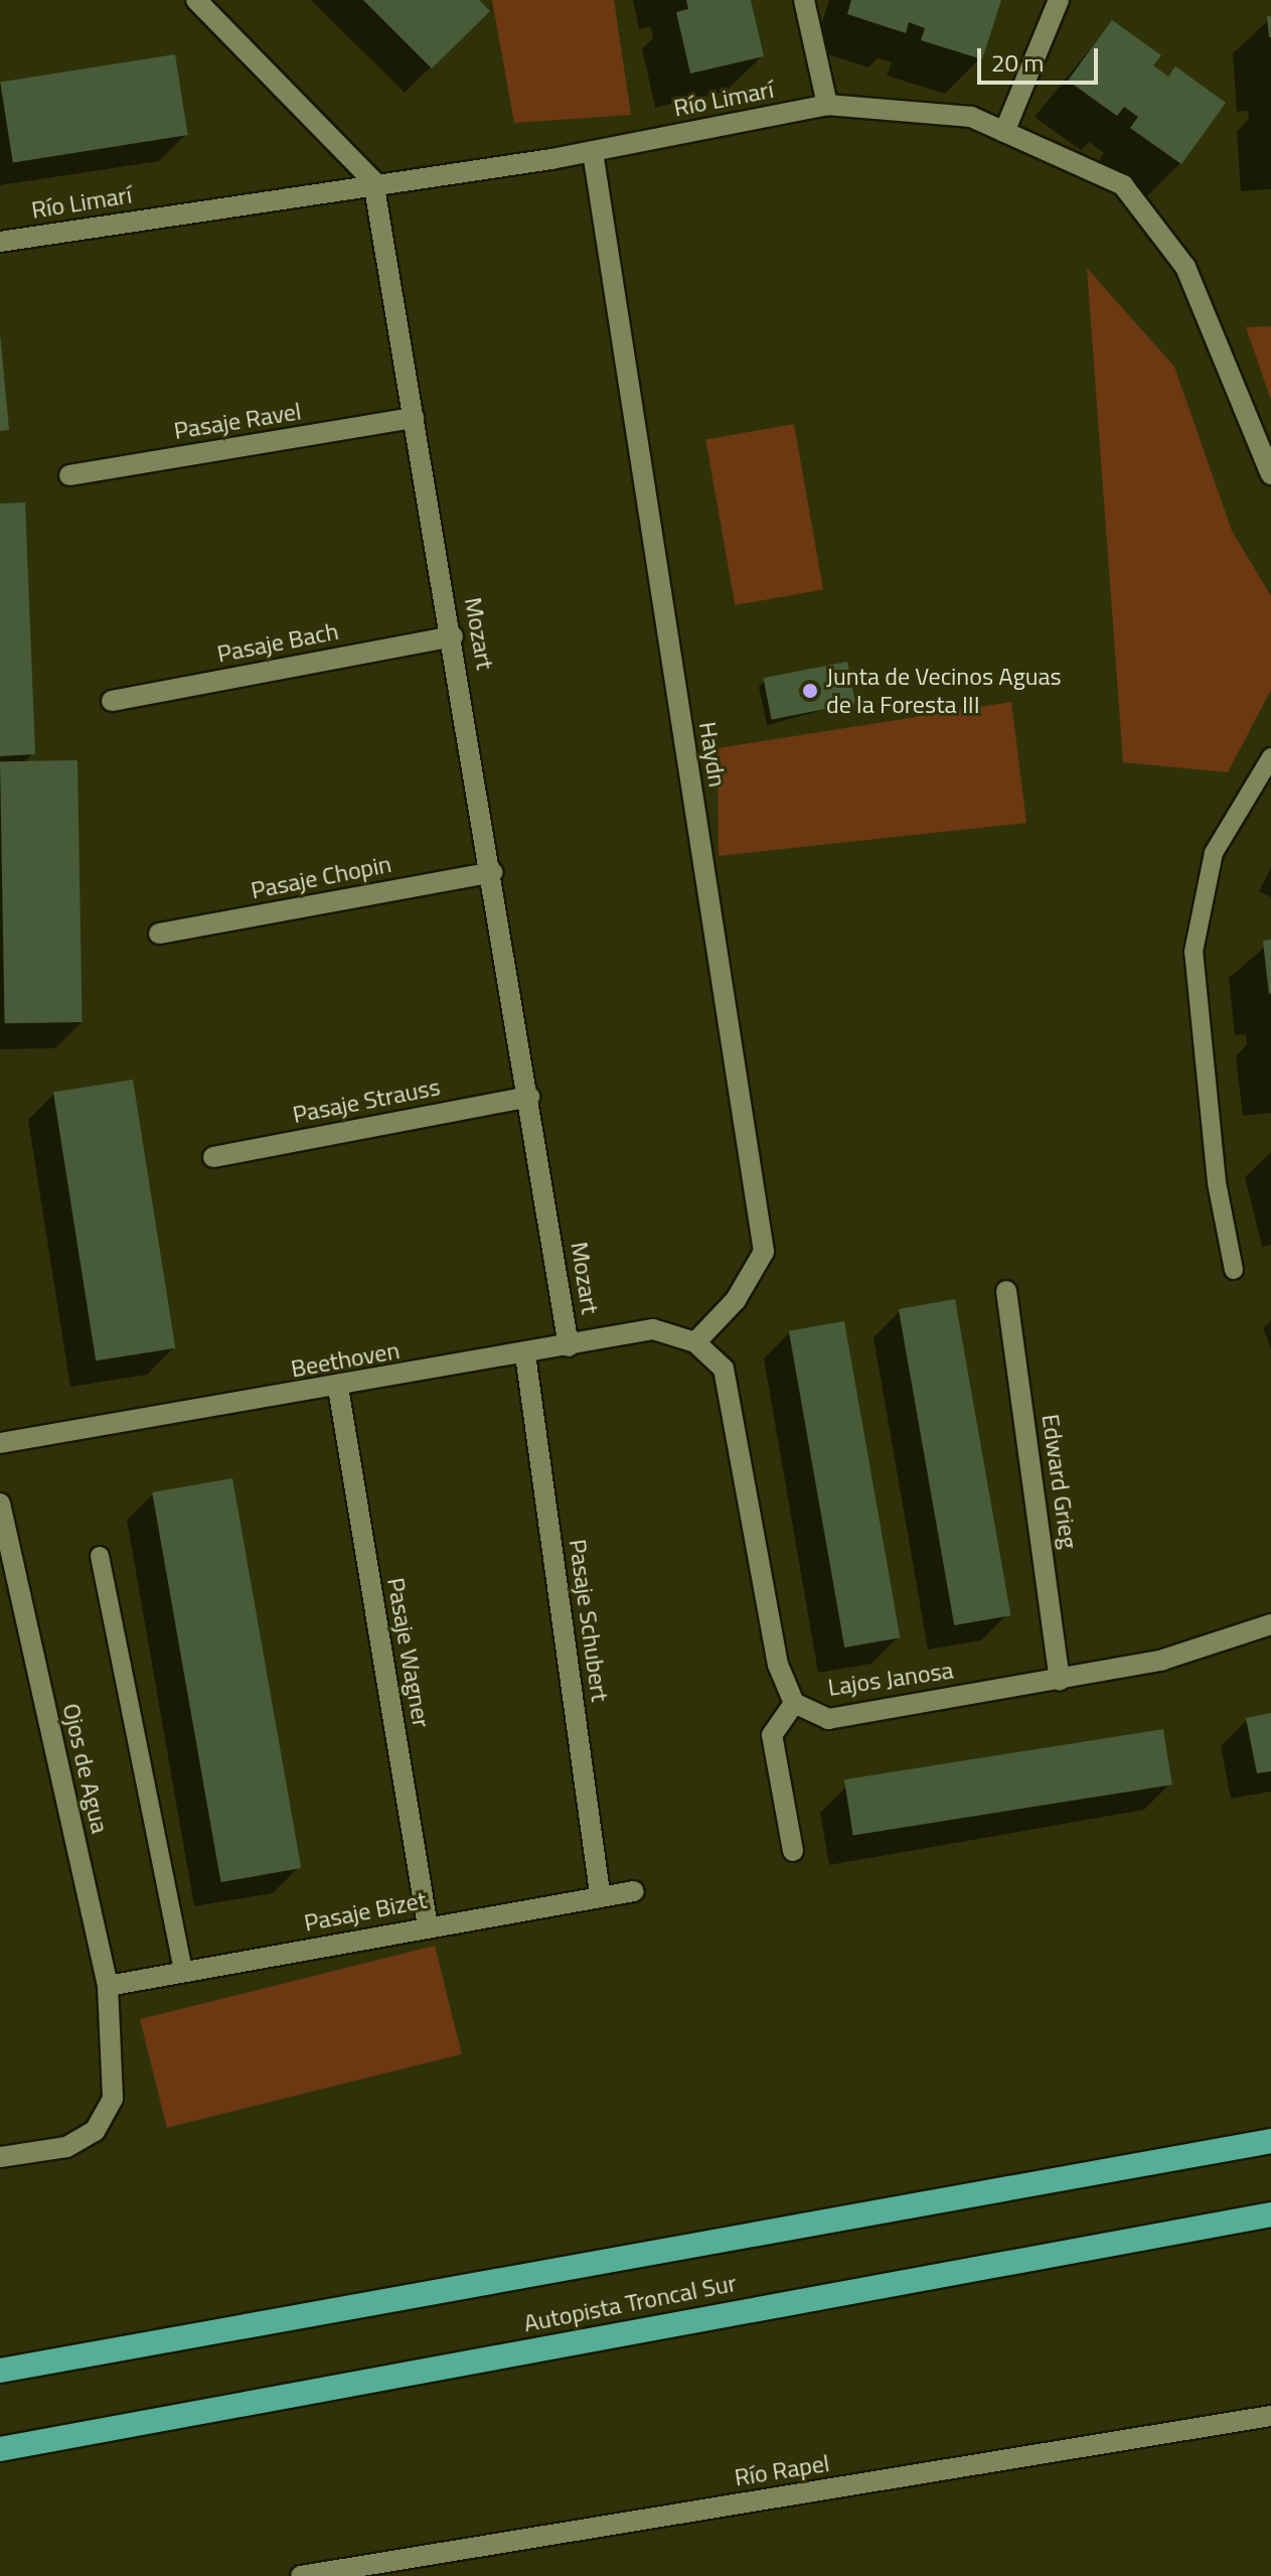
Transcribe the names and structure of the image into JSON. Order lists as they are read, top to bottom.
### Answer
{
  "streets": {
    "highway": ["Autopista Troncal Sur"],
    "street": [
      "Río Limarí",
      "Pasaje Ravel",
      "Mozart",
      "Pasaje Bach",
      "Haydn",
      "Pasaje Chopin",
      "Pasaje Strauss",
      "Beethoven",
      "Edward Grieg",
      "Pasaje Schubert",
      "Pasaje Wagner",
      "Lajos Janosa",
      "Ojos de Agua",
      "Pasaje Bizet",
      "Río Rapel"
    ]
  },
  "crossings": [
    ["Río Limarí", "Mozart"],
    ["Río Limarí", "Haydn"],
    ["Pasaje Ravel", "Mozart"],
    ["Mozart", "Pasaje Bach"],
    ["Mozart", "Pasaje Chopin"],
    ["Mozart", "Pasaje Strauss"],
    ["Mozart", "Beethoven"],
    ["Haydn", "Beethoven"],
    ["Haydn", "Lajos Janosa"],
    ["Beethoven", "Pasaje Schubert"],
    ["Beethoven", "Pasaje Wagner"],
    ["Beethoven", "Lajos Janosa"],
    ["Edward Grieg", "Lajos Janosa"],
    ["Pasaje Schubert", "Pasaje Bizet"],
    ["Pasaje Wagner", "Pasaje Bizet"],
    ["Ojos de Agua", "Pasaje Bizet"]
  ],
  "places": ["Junta de Vecinos Aguas de la Foresta III"],
  "scale_bar": "20 m"
}
